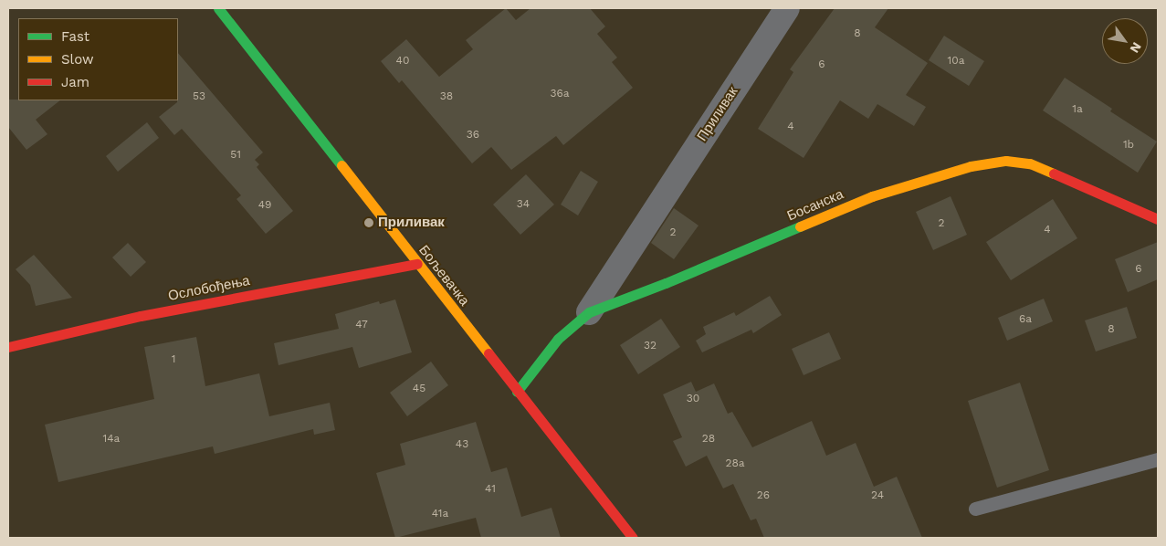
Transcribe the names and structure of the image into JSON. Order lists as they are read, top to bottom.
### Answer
{
  "streets": {
    "street": [
      "Приливак",
      "Босанска",
      "Бољевачка",
      "Ослобођења"
    ]
  },
  "crossings": [
    ["Приливак", "Босанска"],
    ["Босанска", "Бољевачка"],
    ["Бољевачка", "Ослобођења"]
  ],
  "places": ["Приливак"],
  "house_numbers": [
    "8",
    "40",
    "10a",
    "6",
    "36a",
    "53",
    "38",
    "1a",
    "4",
    "36",
    "1b",
    "51",
    "34",
    "49",
    "2",
    "4",
    "2",
    "6",
    "6a",
    "47",
    "8",
    "32",
    "1",
    "45",
    "30",
    "14a",
    "28",
    "43",
    "28a",
    "41",
    "26",
    "24",
    "41a"
  ],
  "legend": ["Fast", "Slow", "Jam"],
  "north": "bottom right"
}
